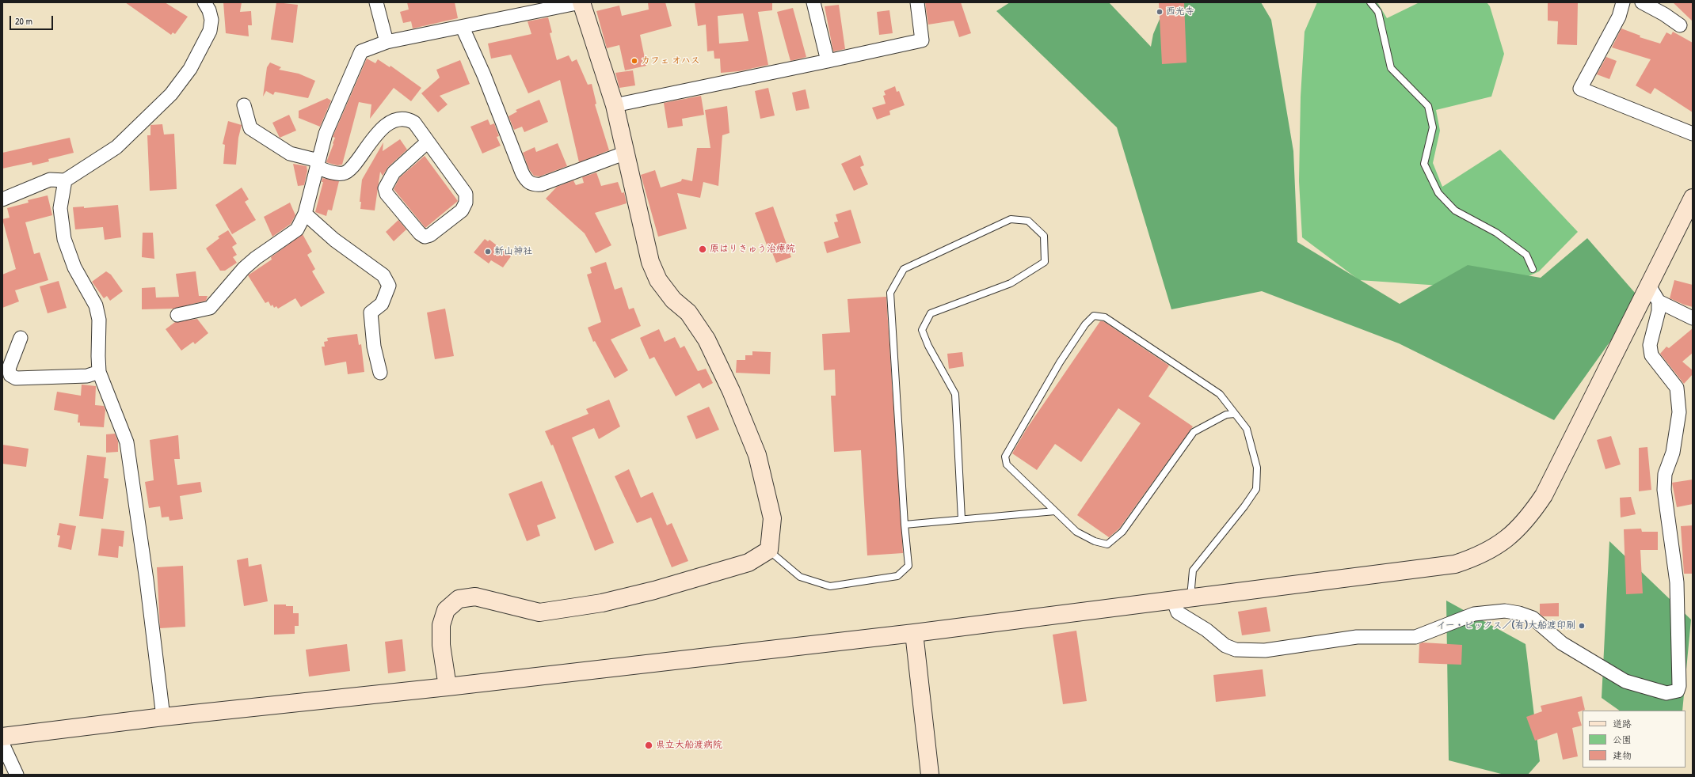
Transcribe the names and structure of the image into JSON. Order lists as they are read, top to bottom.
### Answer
{
  "places": [
    "西光寺",
    "カフェ オハス",
    "原はりきゅう治療院",
    "新山神社",
    "イー・ピックス／(有)大船渡印刷",
    "県立大船渡病院"
  ],
  "legend": ["道路", "公園", "建物"],
  "scale_bar": "20 m"
}
